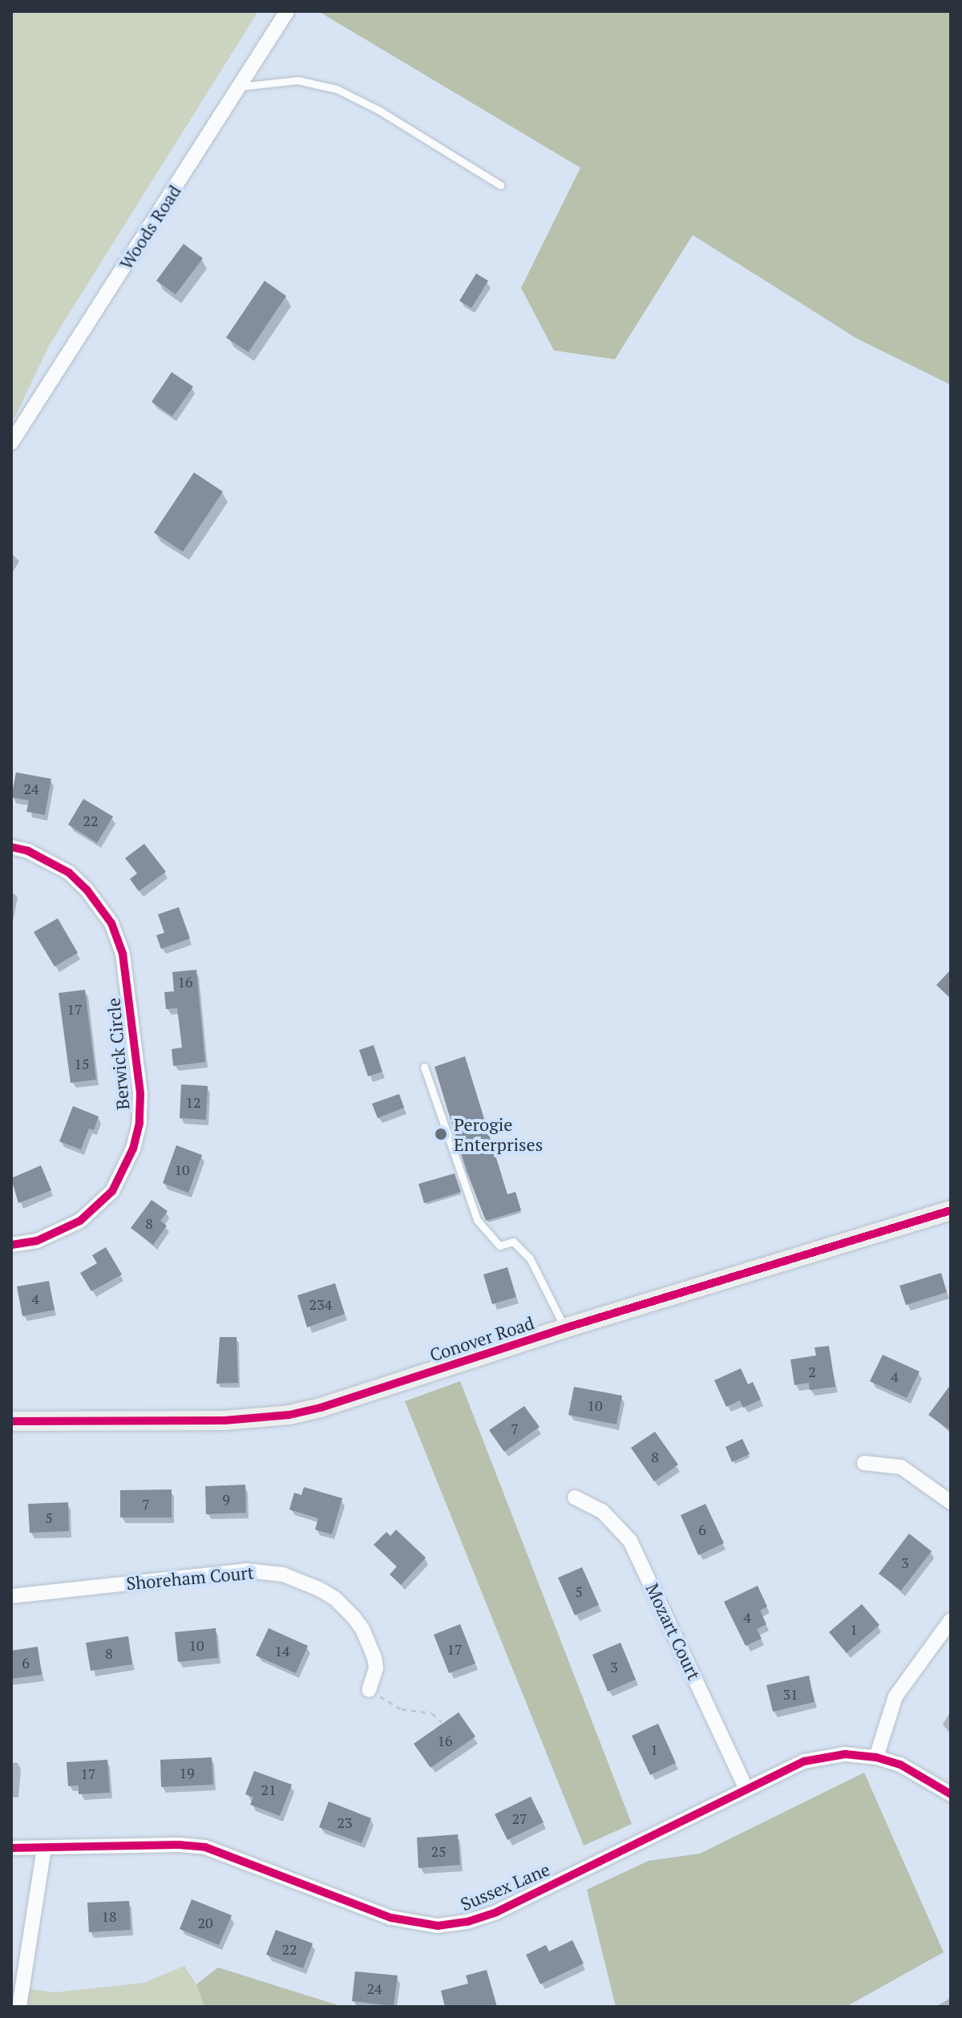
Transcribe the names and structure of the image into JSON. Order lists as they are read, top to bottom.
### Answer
{
  "streets": {
    "street": [
      "Woods Road",
      "Berwick Circle",
      "Conover Road",
      "Shoreham Court",
      "Mozart Court",
      "Sussex Lane"
    ]
  },
  "crossings": [
    ["Mozart Court", "Sussex Lane"]
  ],
  "places": ["Perogie Enterprises"],
  "house_numbers": [
    "24",
    "22",
    "16",
    "17",
    "15",
    "12",
    "10",
    "8",
    "4",
    "234",
    "2",
    "4",
    "10",
    "7",
    "8",
    "9",
    "7",
    "5",
    "6",
    "3",
    "5",
    "4",
    "1",
    "10",
    "17",
    "14",
    "8",
    "6",
    "3",
    "31",
    "16",
    "1",
    "19",
    "17",
    "21",
    "27",
    "23",
    "25",
    "18",
    "20",
    "22",
    "24"
  ]
}
